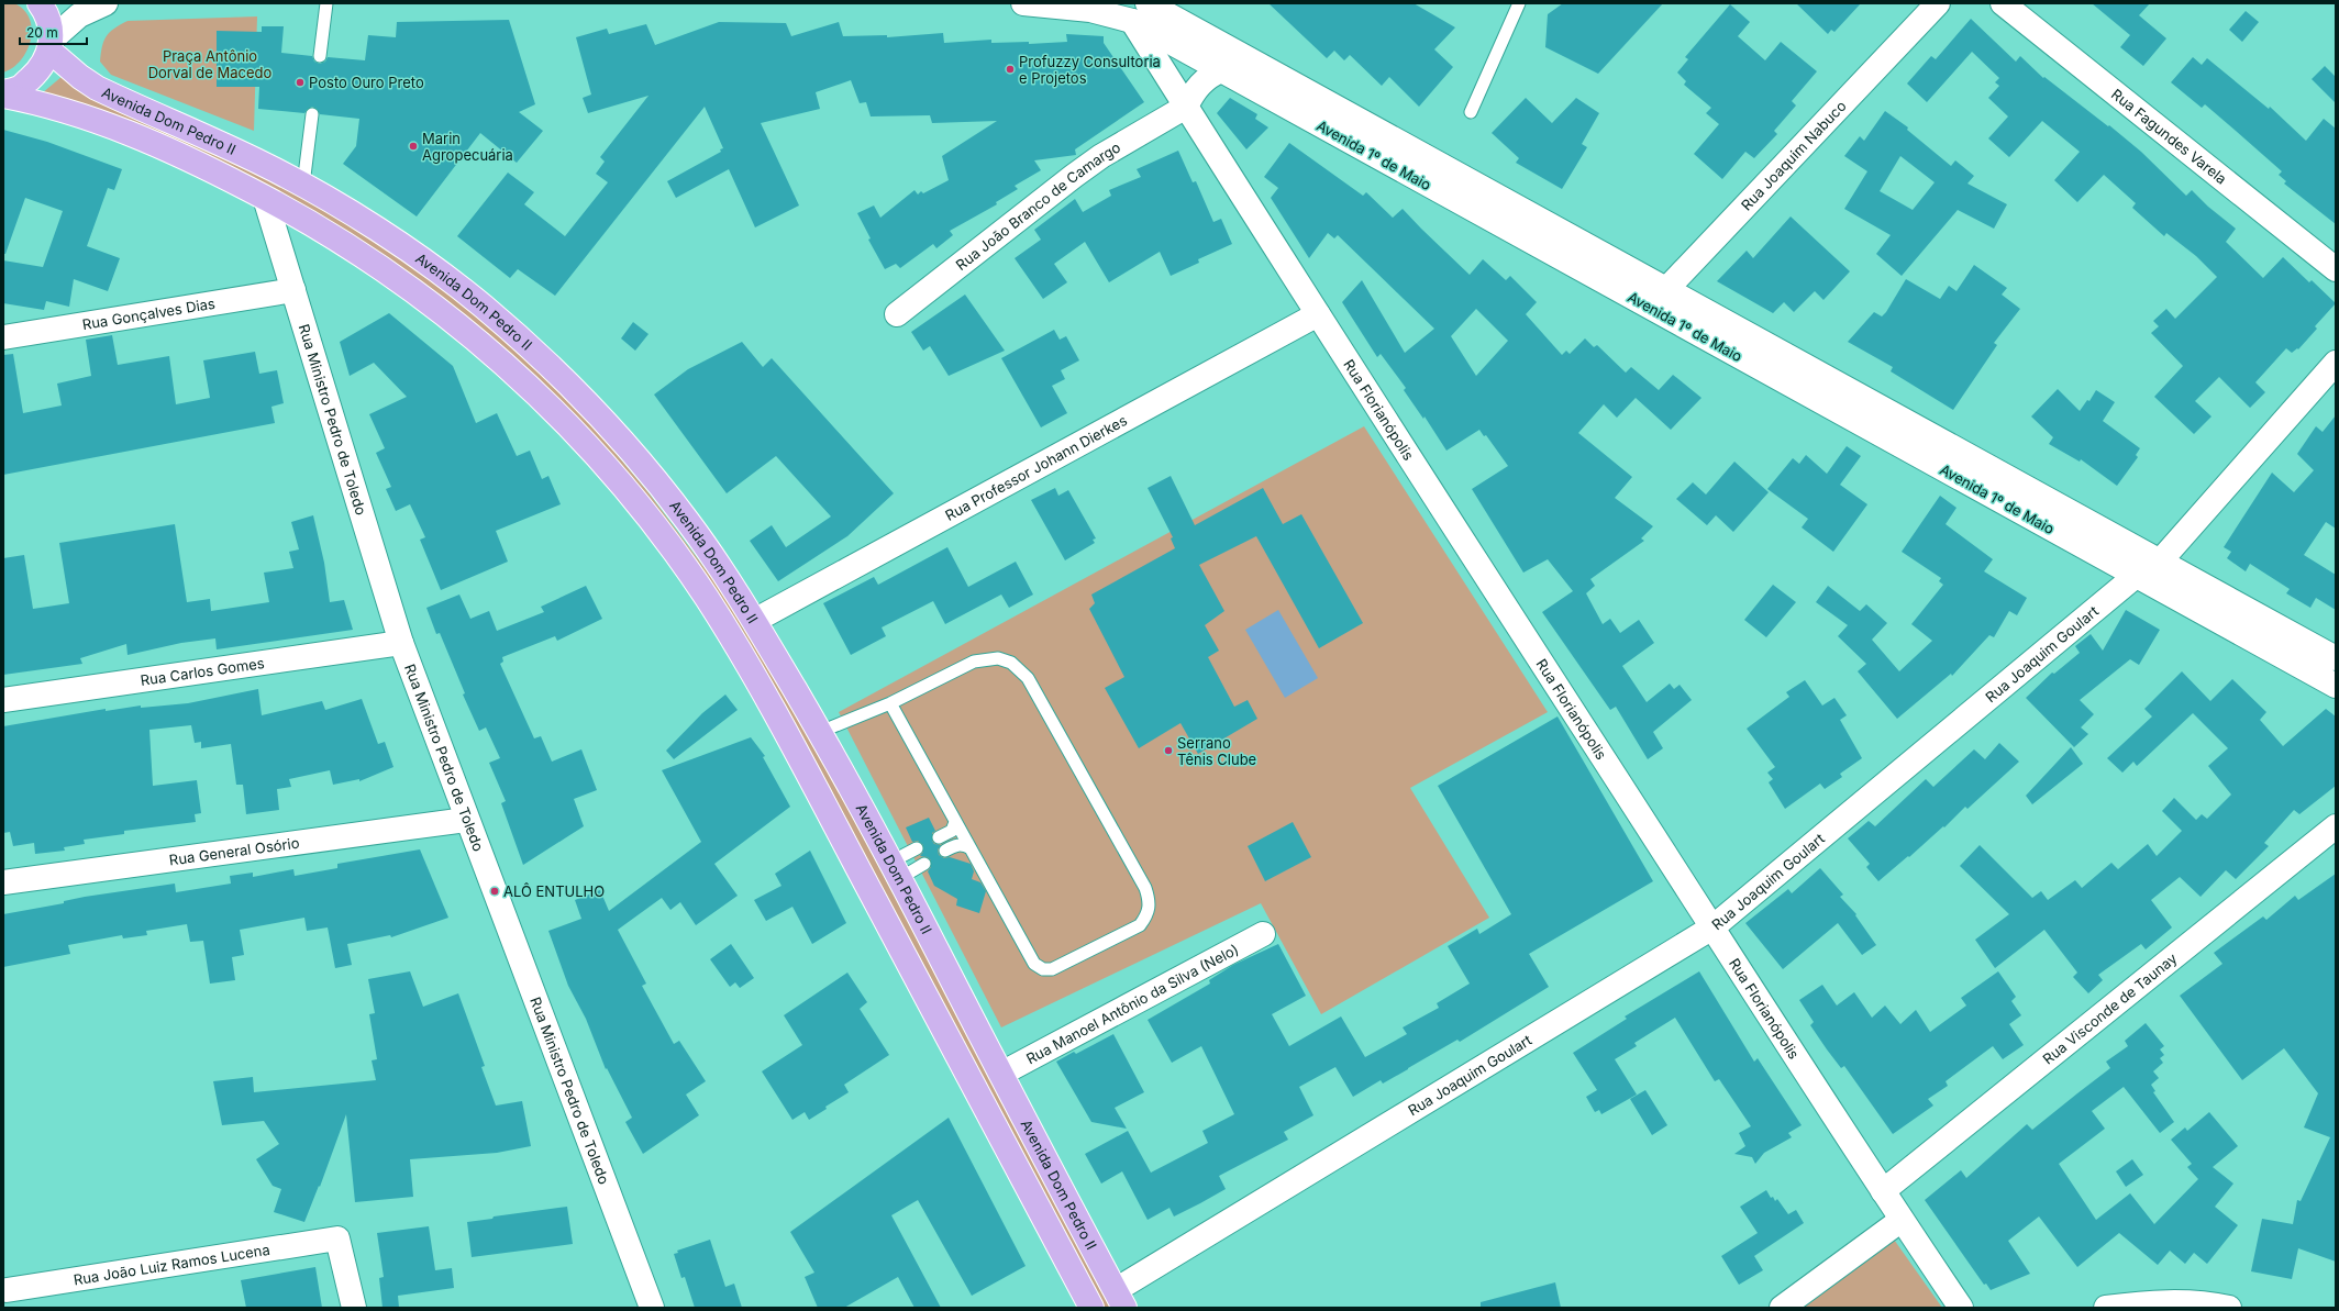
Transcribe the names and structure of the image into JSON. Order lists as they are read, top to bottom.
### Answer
{
  "streets": {
    "main road": ["Avenida Dom Pedro II"],
    "street": [
      "Rua Fagundes Varela",
      "Avenida 1º de Maio",
      "Rua Joaquim Nabuco",
      "Rua João Branco de Camargo",
      "Rua Gonçalves Dias",
      "Rua Florianópolis",
      "Rua Ministro Pedro de Toledo",
      "Rua Professor Johann Dierkes",
      "Rua Joaquim Goulart",
      "Rua Carlos Gomes",
      "Rua General Osório",
      "Rua Manoel Antônio da Silva (Nelo)",
      "Rua Visconde de Taunay",
      "Rua João Luiz Ramos Lucena"
    ]
  },
  "crossings": [
    ["Avenida Dom Pedro II", "Rua Ministro Pedro de Toledo"],
    ["Avenida Dom Pedro II", "Rua Professor Johann Dierkes"],
    ["Avenida Dom Pedro II", "Rua Joaquim Goulart"],
    ["Avenida Dom Pedro II", "Rua Manoel Antônio da Silva (Nelo)"],
    ["Avenida 1º de Maio", "Rua Joaquim Nabuco"],
    ["Avenida 1º de Maio", "Rua Florianópolis"],
    ["Avenida 1º de Maio", "Rua Joaquim Goulart"],
    ["Rua João Branco de Camargo", "Rua Florianópolis"],
    ["Rua Gonçalves Dias", "Rua Ministro Pedro de Toledo"],
    ["Rua Florianópolis", "Rua Professor Johann Dierkes"],
    ["Rua Florianópolis", "Rua Joaquim Goulart"],
    ["Rua Florianópolis", "Rua Visconde de Taunay"],
    ["Rua Ministro Pedro de Toledo", "Rua Carlos Gomes"],
    ["Rua Ministro Pedro de Toledo", "Rua General Osório"]
  ],
  "parks": ["Praça Antônio Dorval de Macedo"],
  "places": [
    "Profuzzy Consultoria e Projetos",
    "Posto Ouro Preto",
    "Marin Agropecuária",
    "Serrano Tênis Clube",
    "ALÔ ENTULHO"
  ],
  "scale_bar": "20 m"
}
